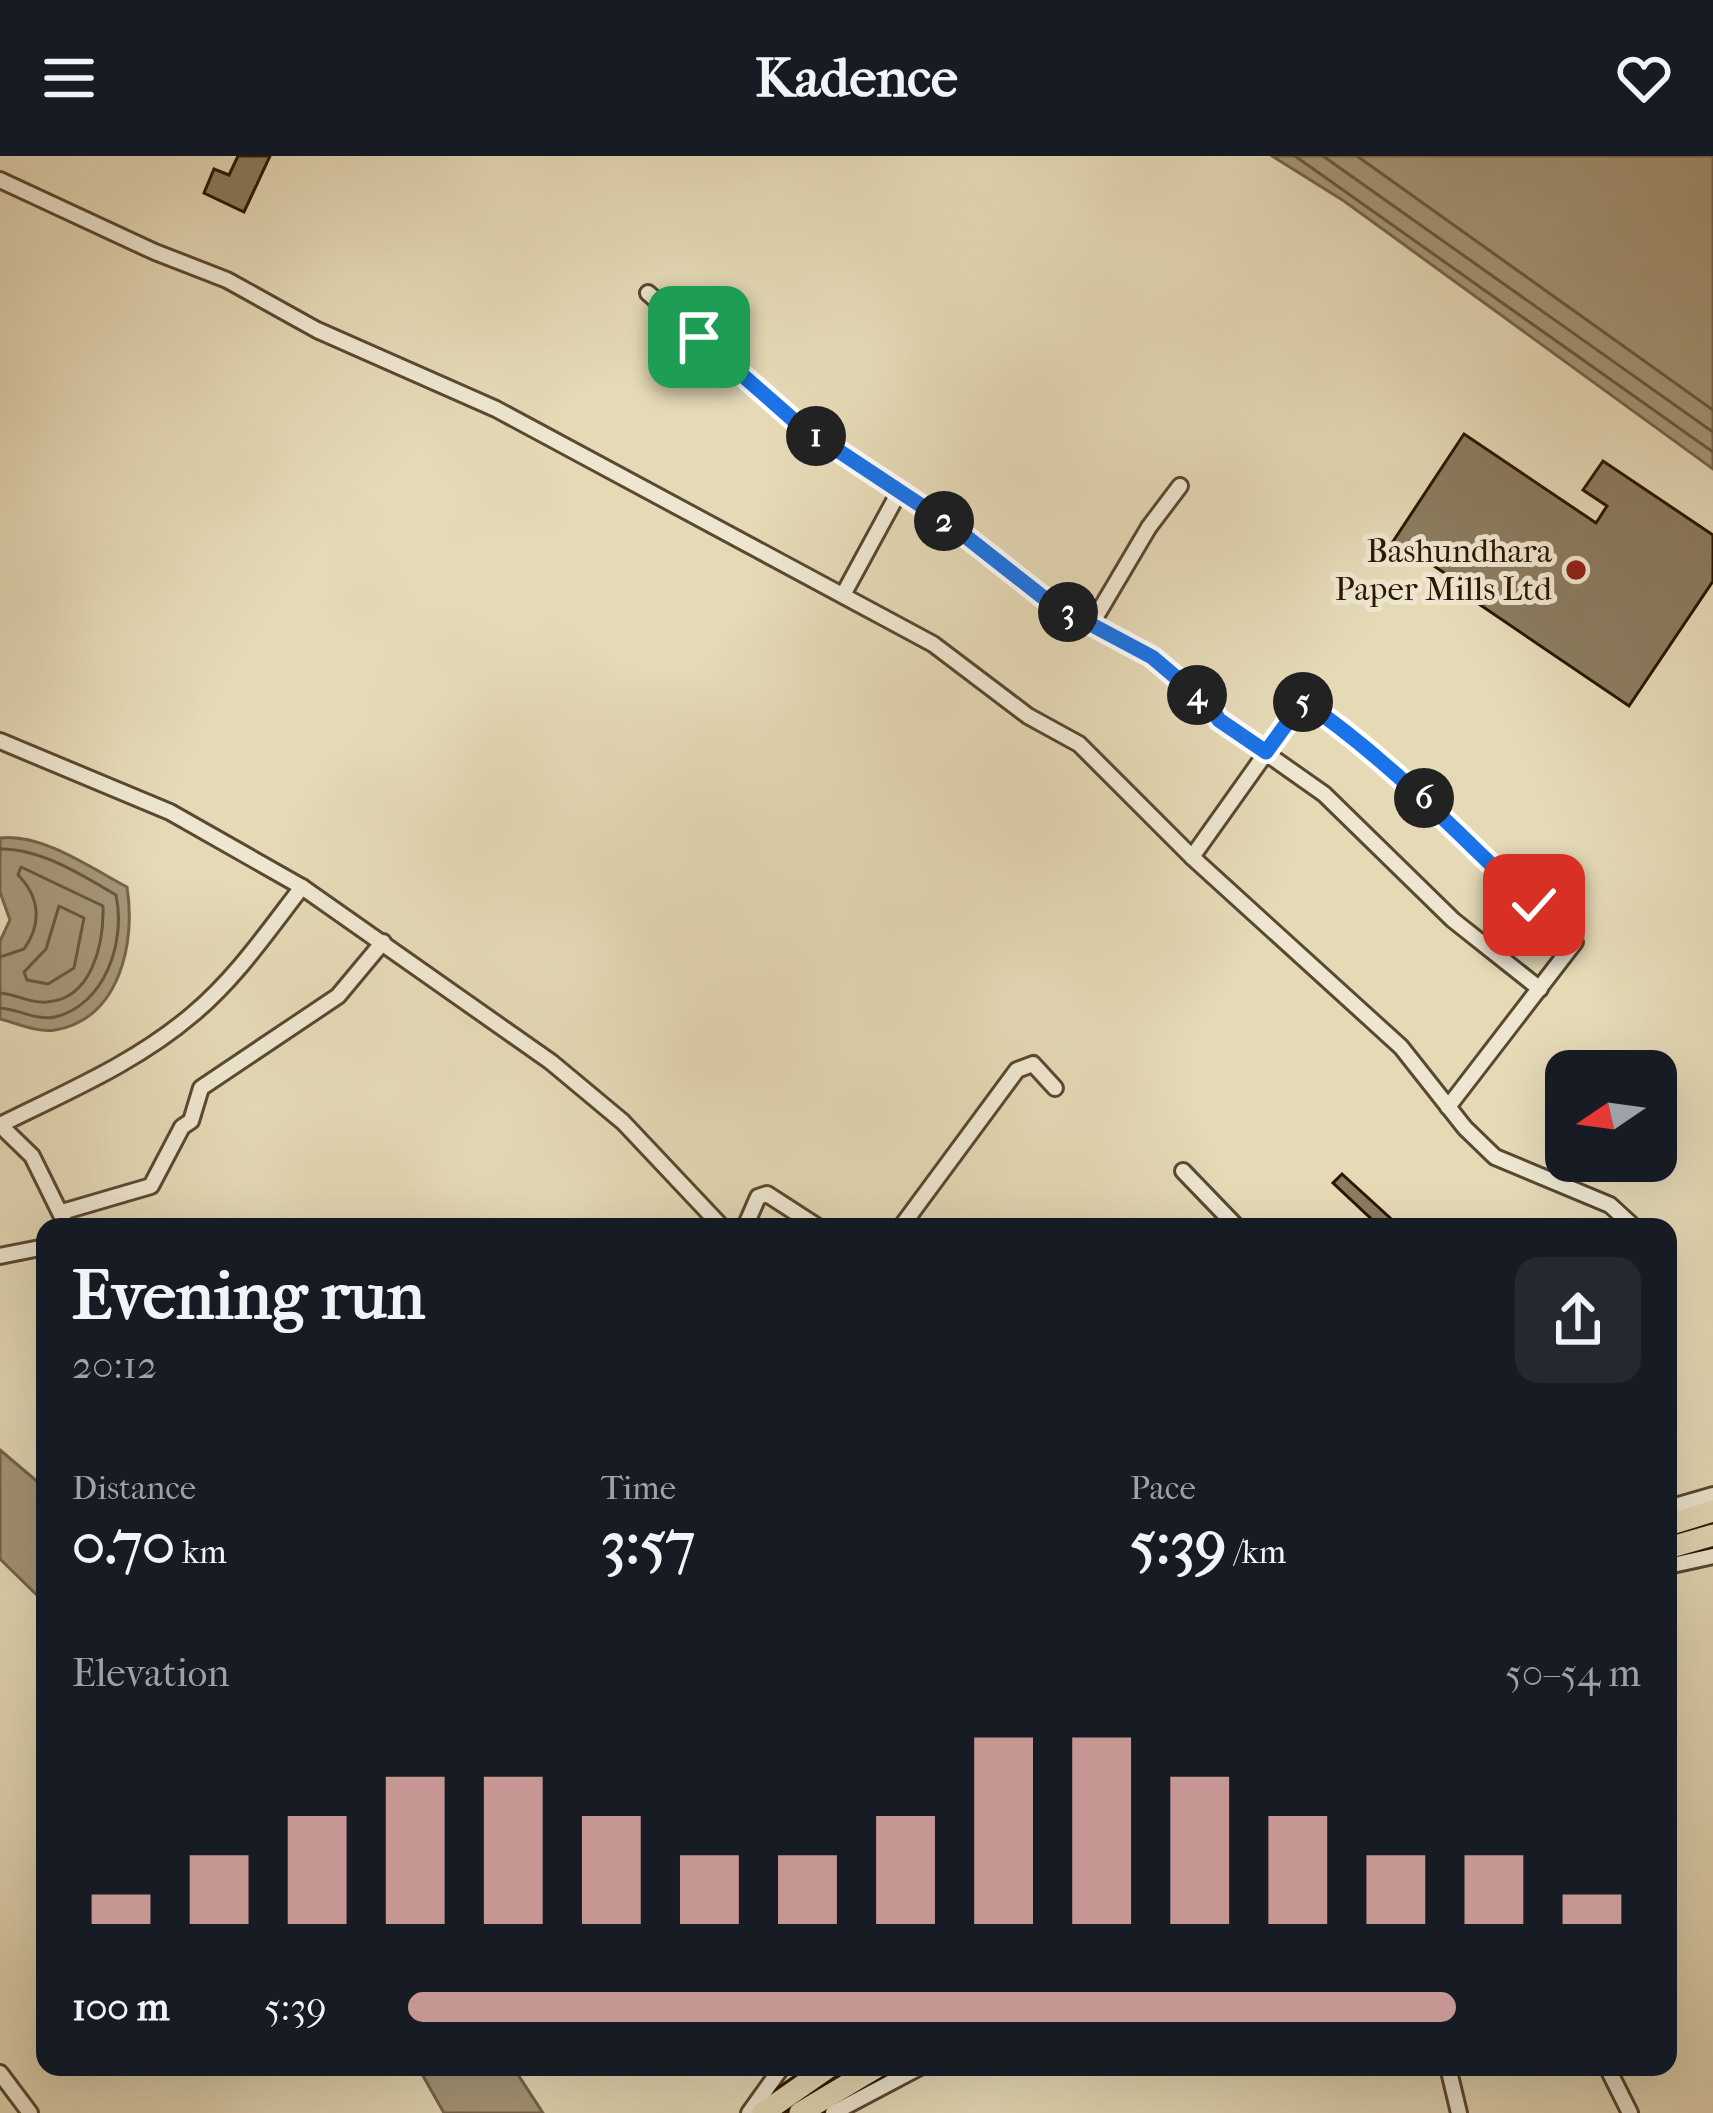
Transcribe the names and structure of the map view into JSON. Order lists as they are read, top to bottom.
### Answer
{
  "places": ["Bashundhara Paper Mills Ltd"],
  "north": "left",
  "page": {
    "header": "Kadence",
    "pins": [
      "1",
      "2",
      "3",
      "4",
      "5",
      "6"
    ],
    "heading": ["Evening run", "20:12"],
    "stats": [
      ["Distance", "0.70 km"],
      ["Time", "3:57"],
      ["Pace", "5:39 /km"]
    ],
    "chart": ["Elevation", "50–54 m"],
    "list": [
      {
        "name": "100 m",
        "note": "5:39"
      }
    ]
  }
}
